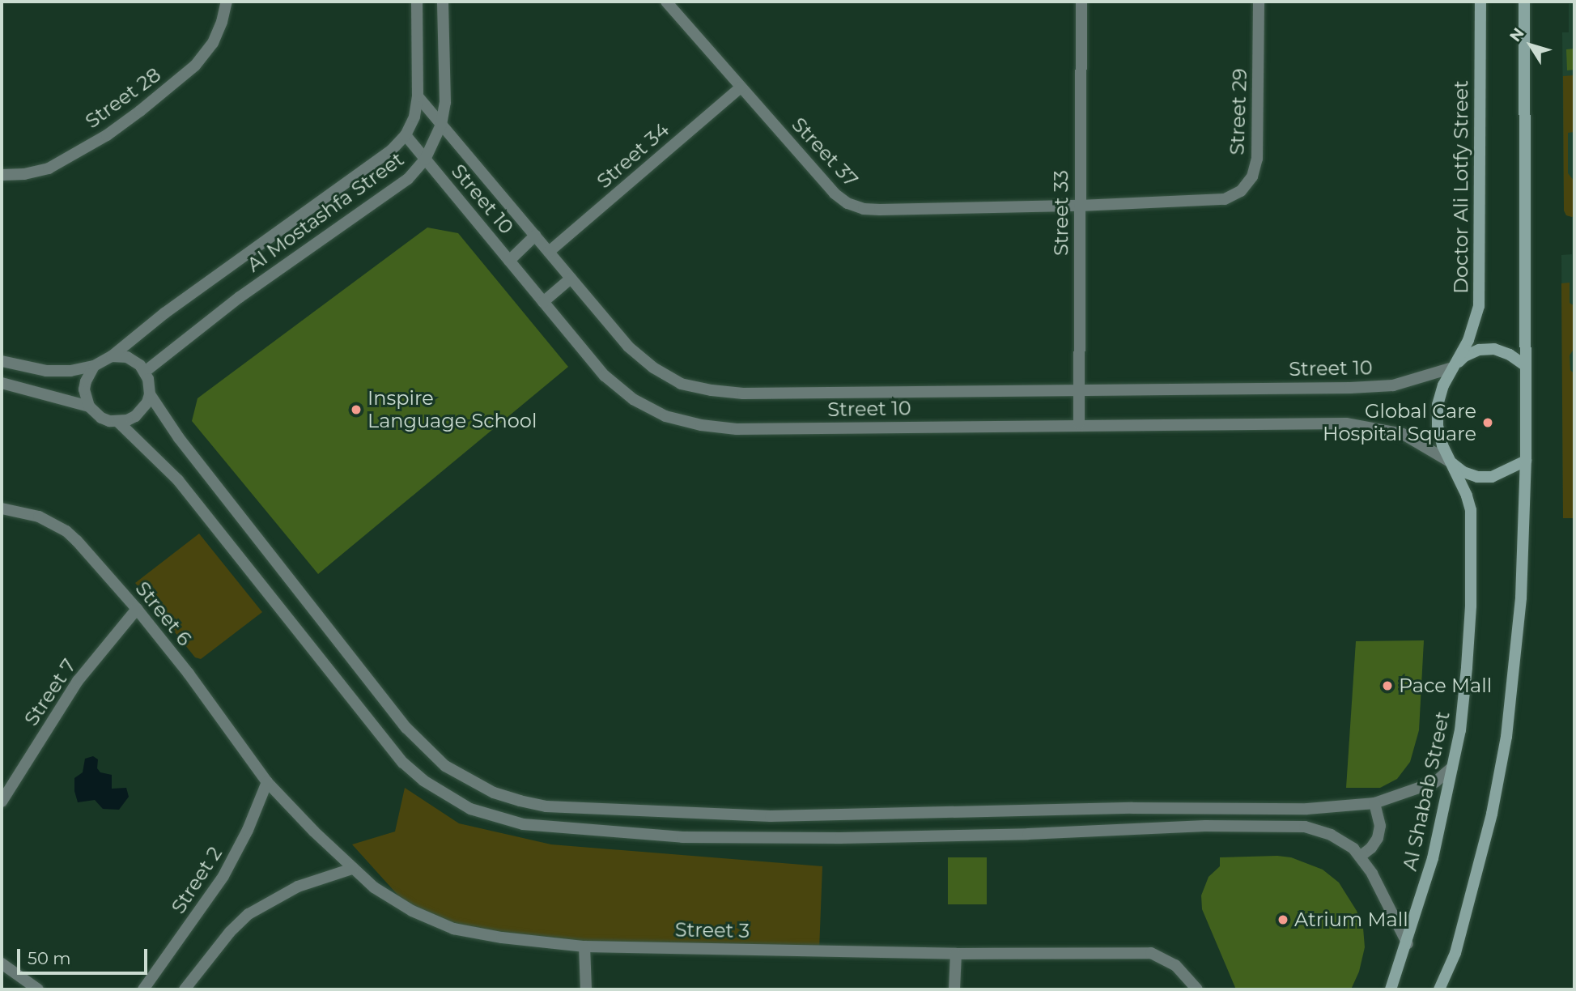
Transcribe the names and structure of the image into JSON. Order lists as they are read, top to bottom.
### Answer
{
  "streets": {
    "street": [
      "Street 28",
      "Street 29",
      "Street 37",
      "Street 34",
      "Doctor Ali Lotfy Street",
      "Street 10",
      "Al Mostashfa Street",
      "Street 33",
      "Street 6",
      "Street 7",
      "Al Shabab Street",
      "Street 2",
      "Street 3"
    ]
  },
  "crossings": [
    ["Street 29", "Street 37"],
    ["Street 29", "Street 33"],
    ["Street 37", "Street 34"],
    ["Street 37", "Street 33"],
    ["Street 34", "Street 10"],
    ["Doctor Ali Lotfy Street", "Street 10"],
    ["Doctor Ali Lotfy Street", "Al Shabab Street"],
    ["Street 10", "Al Mostashfa Street"],
    ["Street 10", "Street 33"],
    ["Street 10", "Al Shabab Street"],
    ["Street 6", "Street 7"],
    ["Street 6", "Street 2"],
    ["Street 6", "Street 3"],
    ["Street 2", "Street 3"]
  ],
  "places": [
    "Inspire Language School",
    "Global Care Hospital Square",
    "Pace Mall",
    "Atrium Mall"
  ],
  "scale_bar": "50 m",
  "north": "top left"
}
